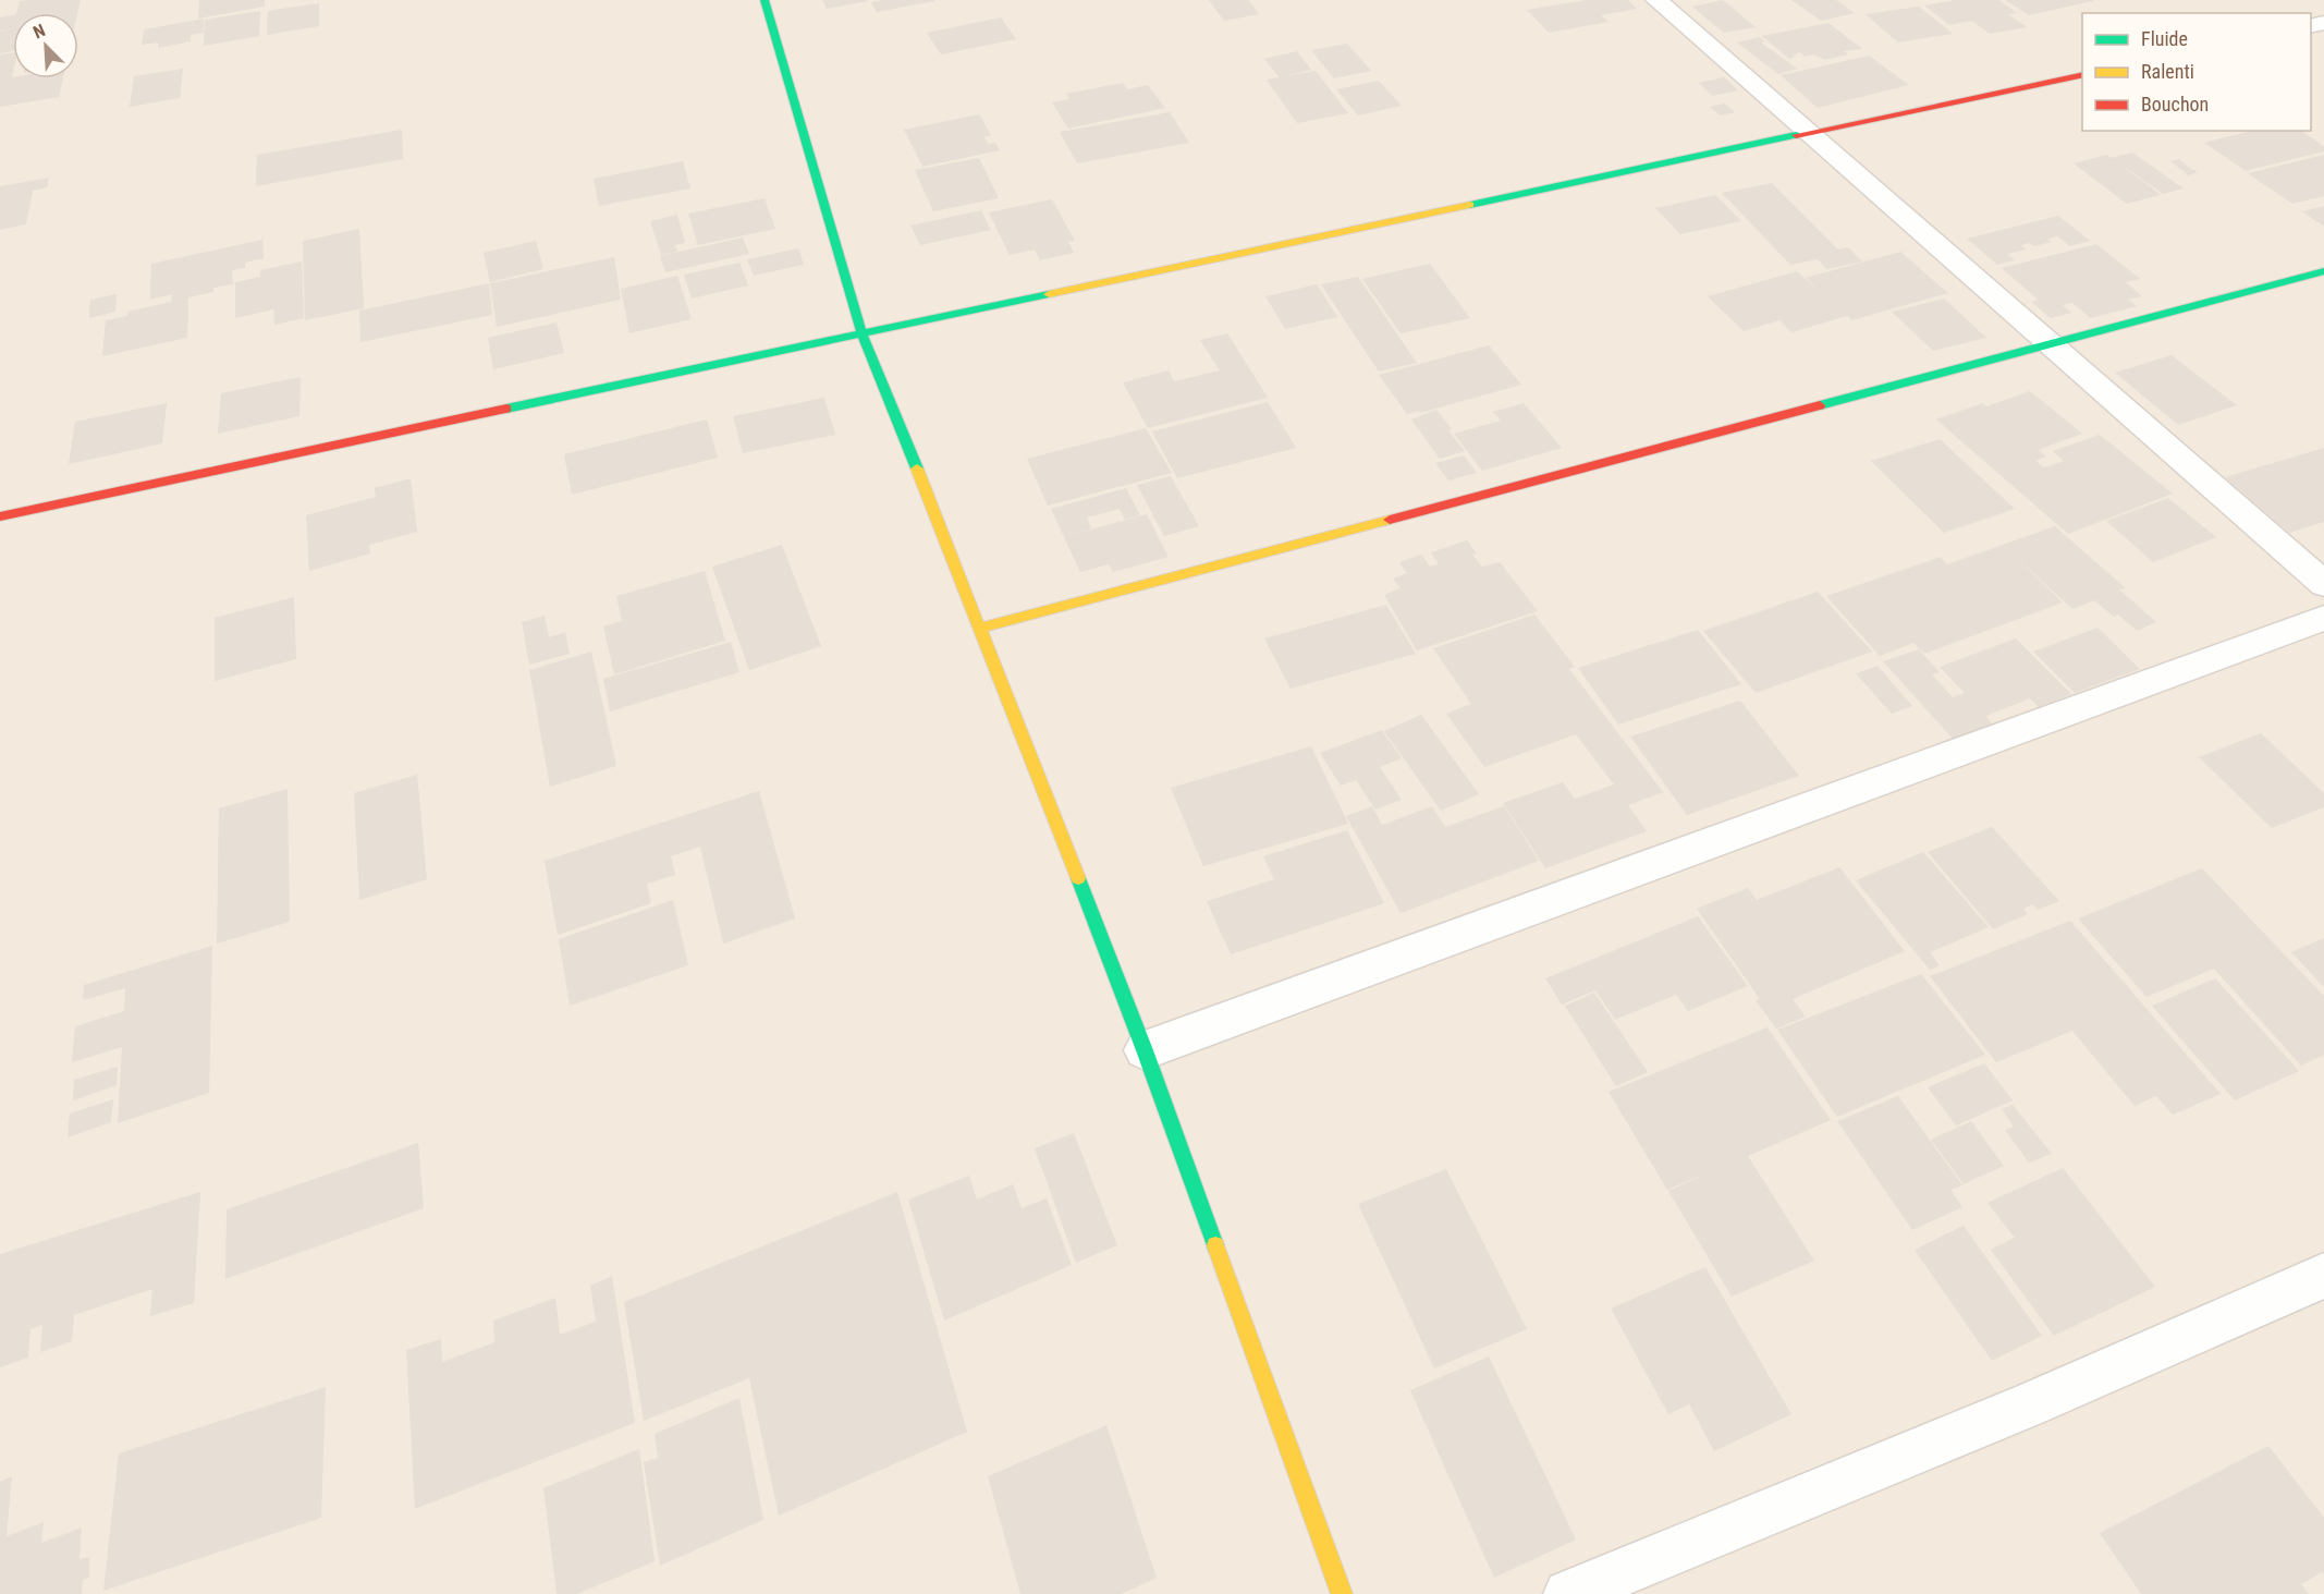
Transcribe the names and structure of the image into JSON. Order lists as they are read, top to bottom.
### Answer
{
  "legend": ["Fluide", "Ralenti", "Bouchon"],
  "north": "top left"
}
